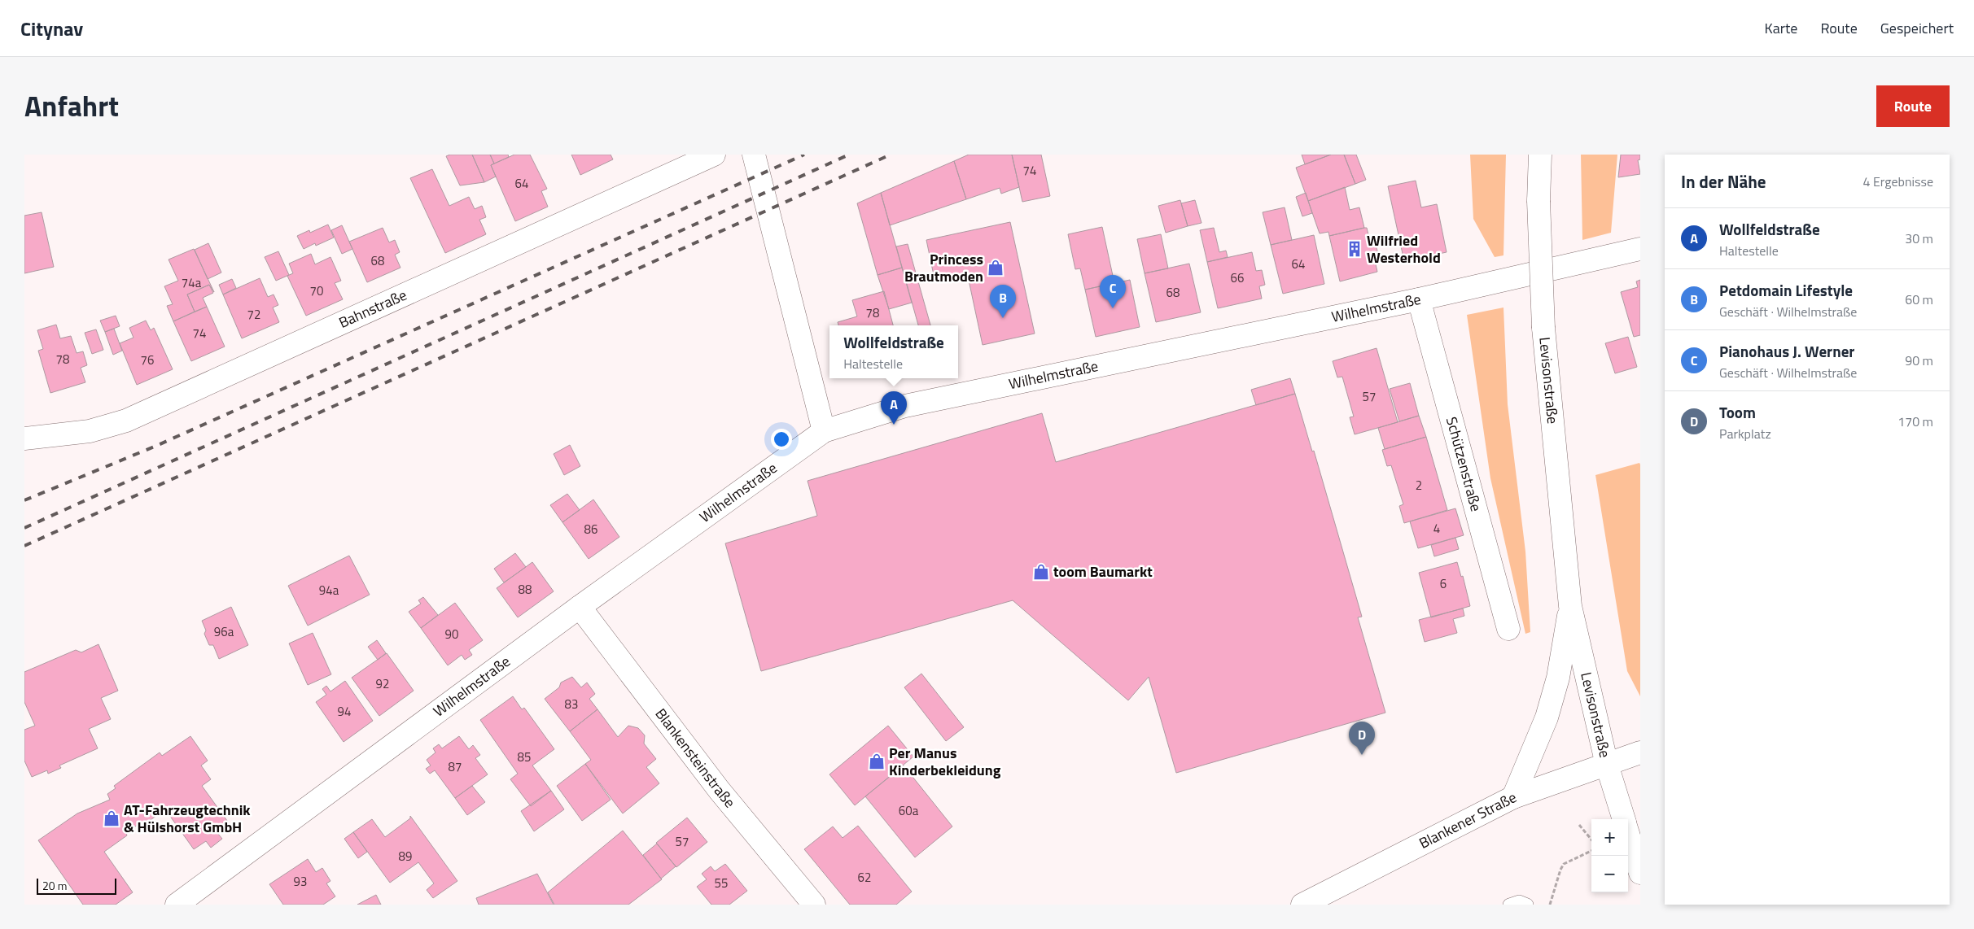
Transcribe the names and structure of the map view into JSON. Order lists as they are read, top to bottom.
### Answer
{
  "streets": {
    "street": [
      "Bahnstraße",
      "Wilhelmstraße",
      "Levisonstraße",
      "Schützenstraße",
      "Blankensteinstraße",
      "Blankener Straße"
    ]
  },
  "crossings": [
    ["Wilhelmstraße", "Schützenstraße"],
    ["Wilhelmstraße", "Blankensteinstraße"],
    ["Levisonstraße", "Blankener Straße"]
  ],
  "places": {
    "building": ["Wilfried Westerhold"],
    "shop": [
      "Princess Brautmoden",
      "toom Baumarkt",
      "Per Manus Kinderbekleidung",
      "AT-Fahrzeugtechnik & Hülshorst GmbH"
    ]
  },
  "house_numbers": [
    "74",
    "64",
    "68",
    "64",
    "66",
    "74a",
    "70",
    "68",
    "78",
    "72",
    "74",
    "78",
    "76",
    "57",
    "2",
    "4",
    "86",
    "6",
    "88",
    "94a",
    "96a",
    "90",
    "92",
    "83",
    "94",
    "85",
    "87",
    "60a",
    "57",
    "89",
    "62",
    "93",
    "55"
  ],
  "scale_bar": "20 m",
  "page": {
    "header": "Citynav",
    "nav": ["Karte", "Route", "Gespeichert"],
    "title": "Anfahrt",
    "buttons": "Route",
    "heading": ["In der Nähe", "4 Ergebnisse"],
    "list": [
      {
        "mark": "A",
        "name": "Wollfeldstraße",
        "note": "Haltestelle",
        "value": "30 m"
      },
      {
        "mark": "B",
        "name": "Petdomain Lifestyle",
        "note": "Geschäft · Wilhelmstraße",
        "value": "60 m"
      },
      {
        "mark": "C",
        "name": "Pianohaus J. Werner",
        "note": "Geschäft · Wilhelmstraße",
        "value": "90 m"
      },
      {
        "mark": "D",
        "name": "Toom",
        "note": "Parkplatz",
        "value": "170 m"
      }
    ],
    "pins": [
      "C",
      "B",
      "A",
      "D"
    ],
    "popup": ["Wollfeldstraße", "Haltestelle"],
    "map_buttons": ["+", "−"],
    "scale": "20 m"
  }
}
